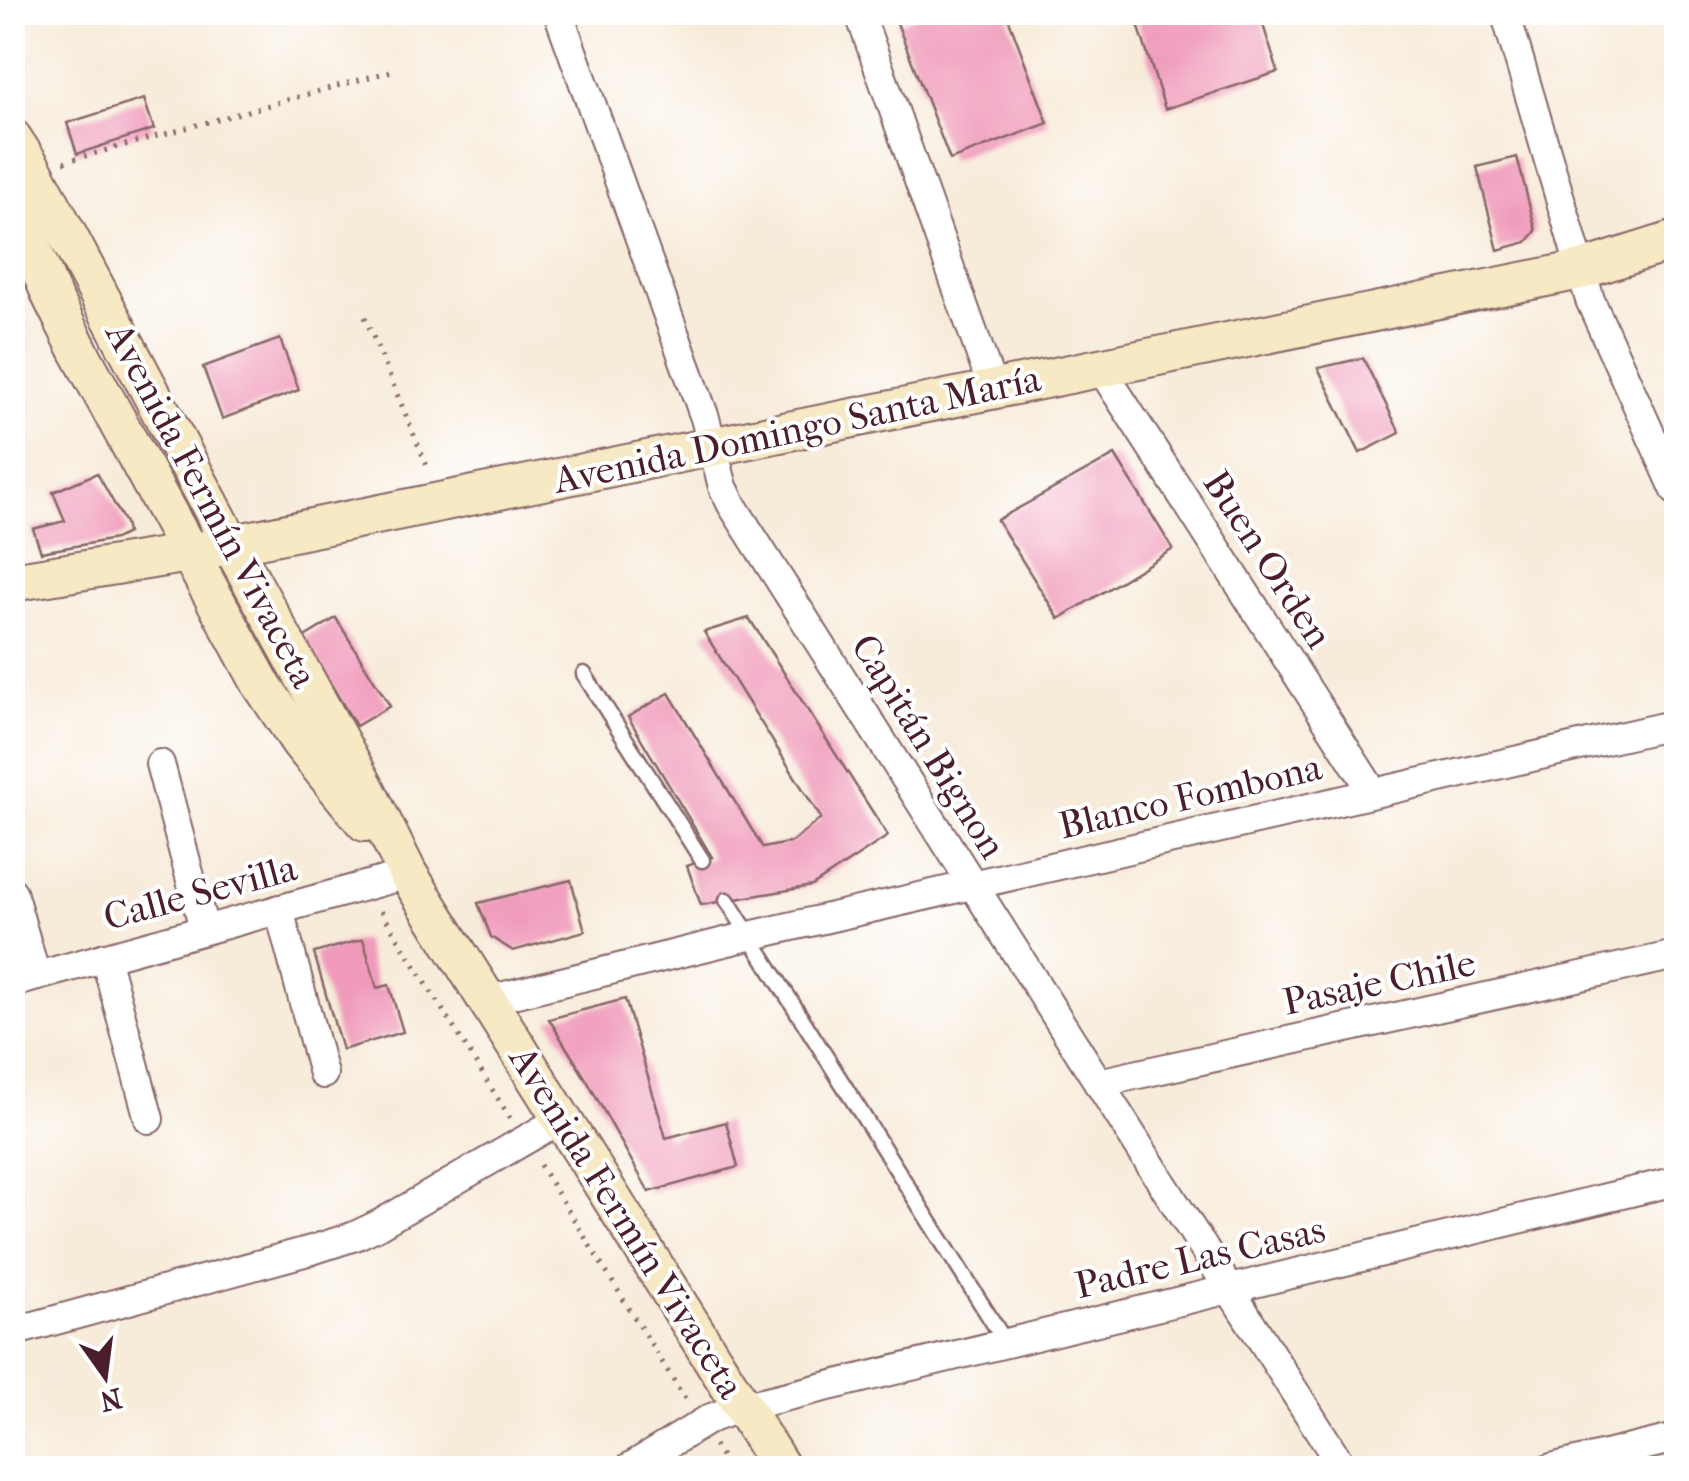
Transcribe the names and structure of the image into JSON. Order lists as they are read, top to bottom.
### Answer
{
  "streets": {
    "main road": ["Avenida Domingo Santa María", "Avenida Fermín Vivaceta"],
    "street": [
      "Buen Orden",
      "Capitán Bignon",
      "Blanco Fombona",
      "Calle Sevilla",
      "Pasaje Chile",
      "Padre Las Casas"
    ]
  },
  "crossings": [
    ["Avenida Domingo Santa María", "Avenida Fermín Vivaceta"],
    ["Avenida Domingo Santa María", "Buen Orden"],
    ["Avenida Domingo Santa María", "Capitán Bignon"],
    ["Avenida Fermín Vivaceta", "Blanco Fombona"],
    ["Avenida Fermín Vivaceta", "Calle Sevilla"],
    ["Avenida Fermín Vivaceta", "Padre Las Casas"],
    ["Buen Orden", "Blanco Fombona"],
    ["Capitán Bignon", "Blanco Fombona"],
    ["Capitán Bignon", "Pasaje Chile"],
    ["Capitán Bignon", "Padre Las Casas"]
  ],
  "north": "bottom"
}
